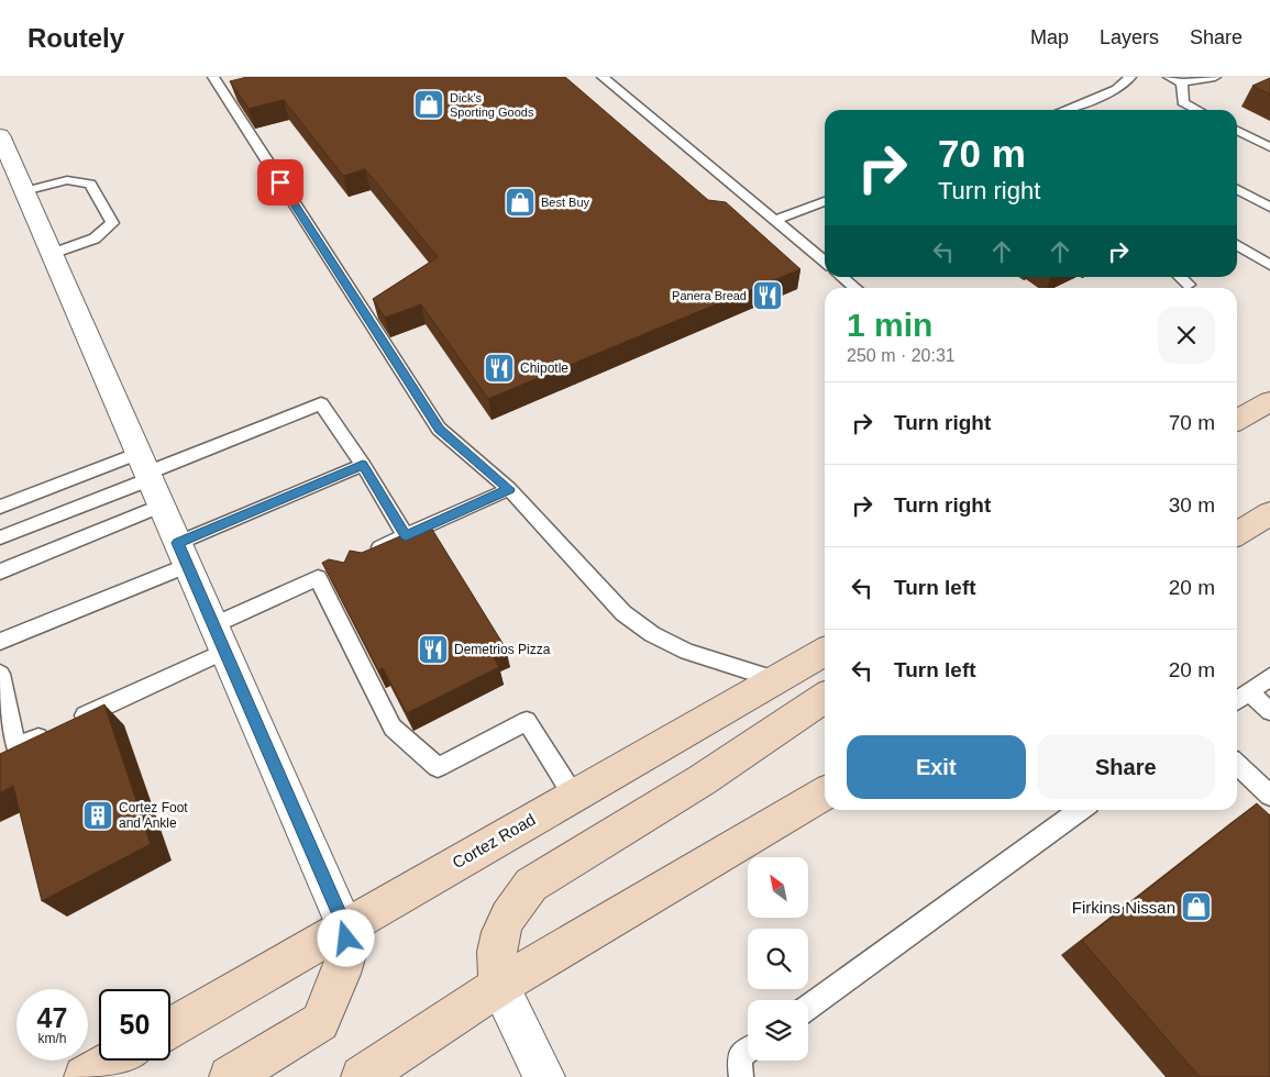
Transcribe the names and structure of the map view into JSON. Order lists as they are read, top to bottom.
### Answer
{
  "streets": {
    "main road": ["Cortez Road"]
  },
  "places": {
    "shop": ["Dick's Sporting Goods", "Best Buy", "Firkins Nissan"],
    "restaurant": ["Panera Bread", "Chipotle", "Demetrios Pizza"],
    "building": ["Cortez Foot and Ankle"]
  },
  "north": "top left",
  "page": {
    "header": "Routely",
    "nav": ["Map", "Layers", "Share"],
    "turn": ["70 m", "Turn right"],
    "heading": ["1 min", "250 m · 20:31"],
    "list": [
      {
        "name": "Turn right",
        "value": "70 m"
      },
      {
        "name": "Turn right",
        "value": "30 m"
      },
      {
        "name": "Turn left",
        "value": "20 m"
      },
      {
        "name": "Turn left",
        "value": "20 m"
      }
    ],
    "buttons": ["Exit", "Share"],
    "speed": "47 km/h",
    "limit": "50"
  }
}
